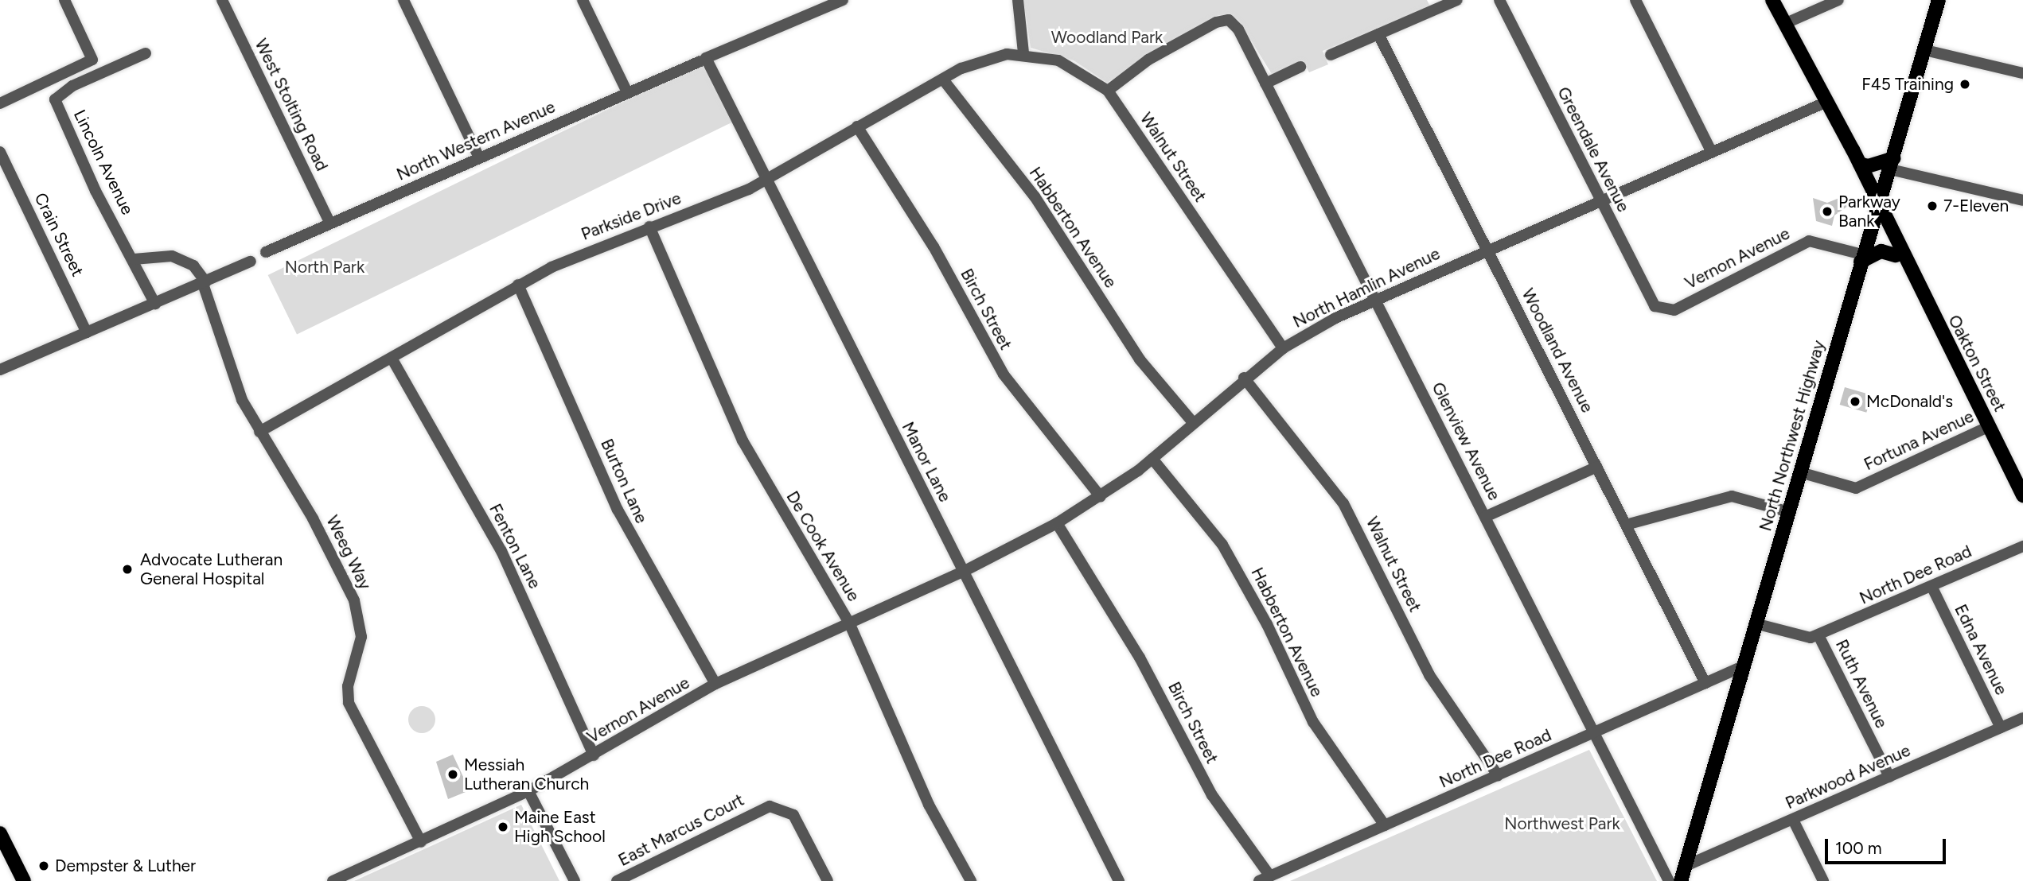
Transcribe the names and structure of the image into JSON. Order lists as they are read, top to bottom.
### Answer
{
  "streets": {
    "main road": ["Oakton Street", "North Northwest Highway"],
    "street": [
      "West Stolting Road",
      "North Western Avenue",
      "Greendale Avenue",
      "Walnut Street",
      "Lincoln Avenue",
      "Parkside Drive",
      "Habberton Avenue",
      "Crain Street",
      "Vernon Avenue",
      "North Hamlin Avenue",
      "Birch Street",
      "Woodland Avenue",
      "Fortuna Avenue",
      "Glenview Avenue",
      "Manor Lane",
      "Burton Lane",
      "Fenton Lane",
      "De Cook Avenue",
      "Weeg Way",
      "North Dee Road",
      "Edna Avenue",
      "Ruth Avenue",
      "Parkwood Avenue",
      "East Marcus Court"
    ]
  },
  "crossings": [
    ["West Stolting Road", "North Western Avenue"],
    ["North Western Avenue", "Manor Lane"],
    ["Greendale Avenue", "Vernon Avenue"],
    ["Greendale Avenue", "North Hamlin Avenue"],
    ["Walnut Street", "Parkside Drive"],
    ["Walnut Street", "North Hamlin Avenue"],
    ["Walnut Street", "Glenview Avenue"],
    ["Walnut Street", "North Dee Road"],
    ["Parkside Drive", "Habberton Avenue"],
    ["Parkside Drive", "Birch Street"],
    ["Parkside Drive", "Manor Lane"],
    ["Parkside Drive", "Burton Lane"],
    ["Parkside Drive", "Fenton Lane"],
    ["Parkside Drive", "De Cook Avenue"],
    ["Parkside Drive", "Weeg Way"],
    ["Habberton Avenue", "North Hamlin Avenue"],
    ["Habberton Avenue", "North Dee Road"],
    ["Vernon Avenue", "North Hamlin Avenue"],
    ["Vernon Avenue", "North Northwest Highway"],
    ["Vernon Avenue", "Manor Lane"],
    ["Vernon Avenue", "Burton Lane"],
    ["Vernon Avenue", "Fenton Lane"],
    ["Vernon Avenue", "De Cook Avenue"],
    ["Vernon Avenue", "Weeg Way"],
    ["North Hamlin Avenue", "Birch Street"],
    ["North Hamlin Avenue", "Woodland Avenue"],
    ["North Hamlin Avenue", "Oakton Street"],
    ["North Hamlin Avenue", "Glenview Avenue"],
    ["North Hamlin Avenue", "Manor Lane"],
    ["Birch Street", "North Dee Road"],
    ["Woodland Avenue", "North Dee Road"],
    ["Oakton Street", "North Northwest Highway"],
    ["Oakton Street", "Fortuna Avenue"],
    ["North Northwest Highway", "Fortuna Avenue"],
    ["North Northwest Highway", "North Dee Road"],
    ["North Northwest Highway", "Parkwood Avenue"],
    ["Glenview Avenue", "North Dee Road"],
    ["North Dee Road", "Edna Avenue"],
    ["North Dee Road", "Ruth Avenue"],
    ["Edna Avenue", "Parkwood Avenue"],
    ["Ruth Avenue", "Parkwood Avenue"]
  ],
  "parks": ["Woodland Park", "North Park", "Northwest Park"],
  "places": [
    "F45 Training",
    "7-Eleven",
    "Parkway Bank",
    "McDonald's",
    "Advocate Lutheran General Hospital",
    "Messiah Lutheran Church",
    "Maine East High School",
    "Dempster & Luther"
  ],
  "scale_bar": "100 m"
}
